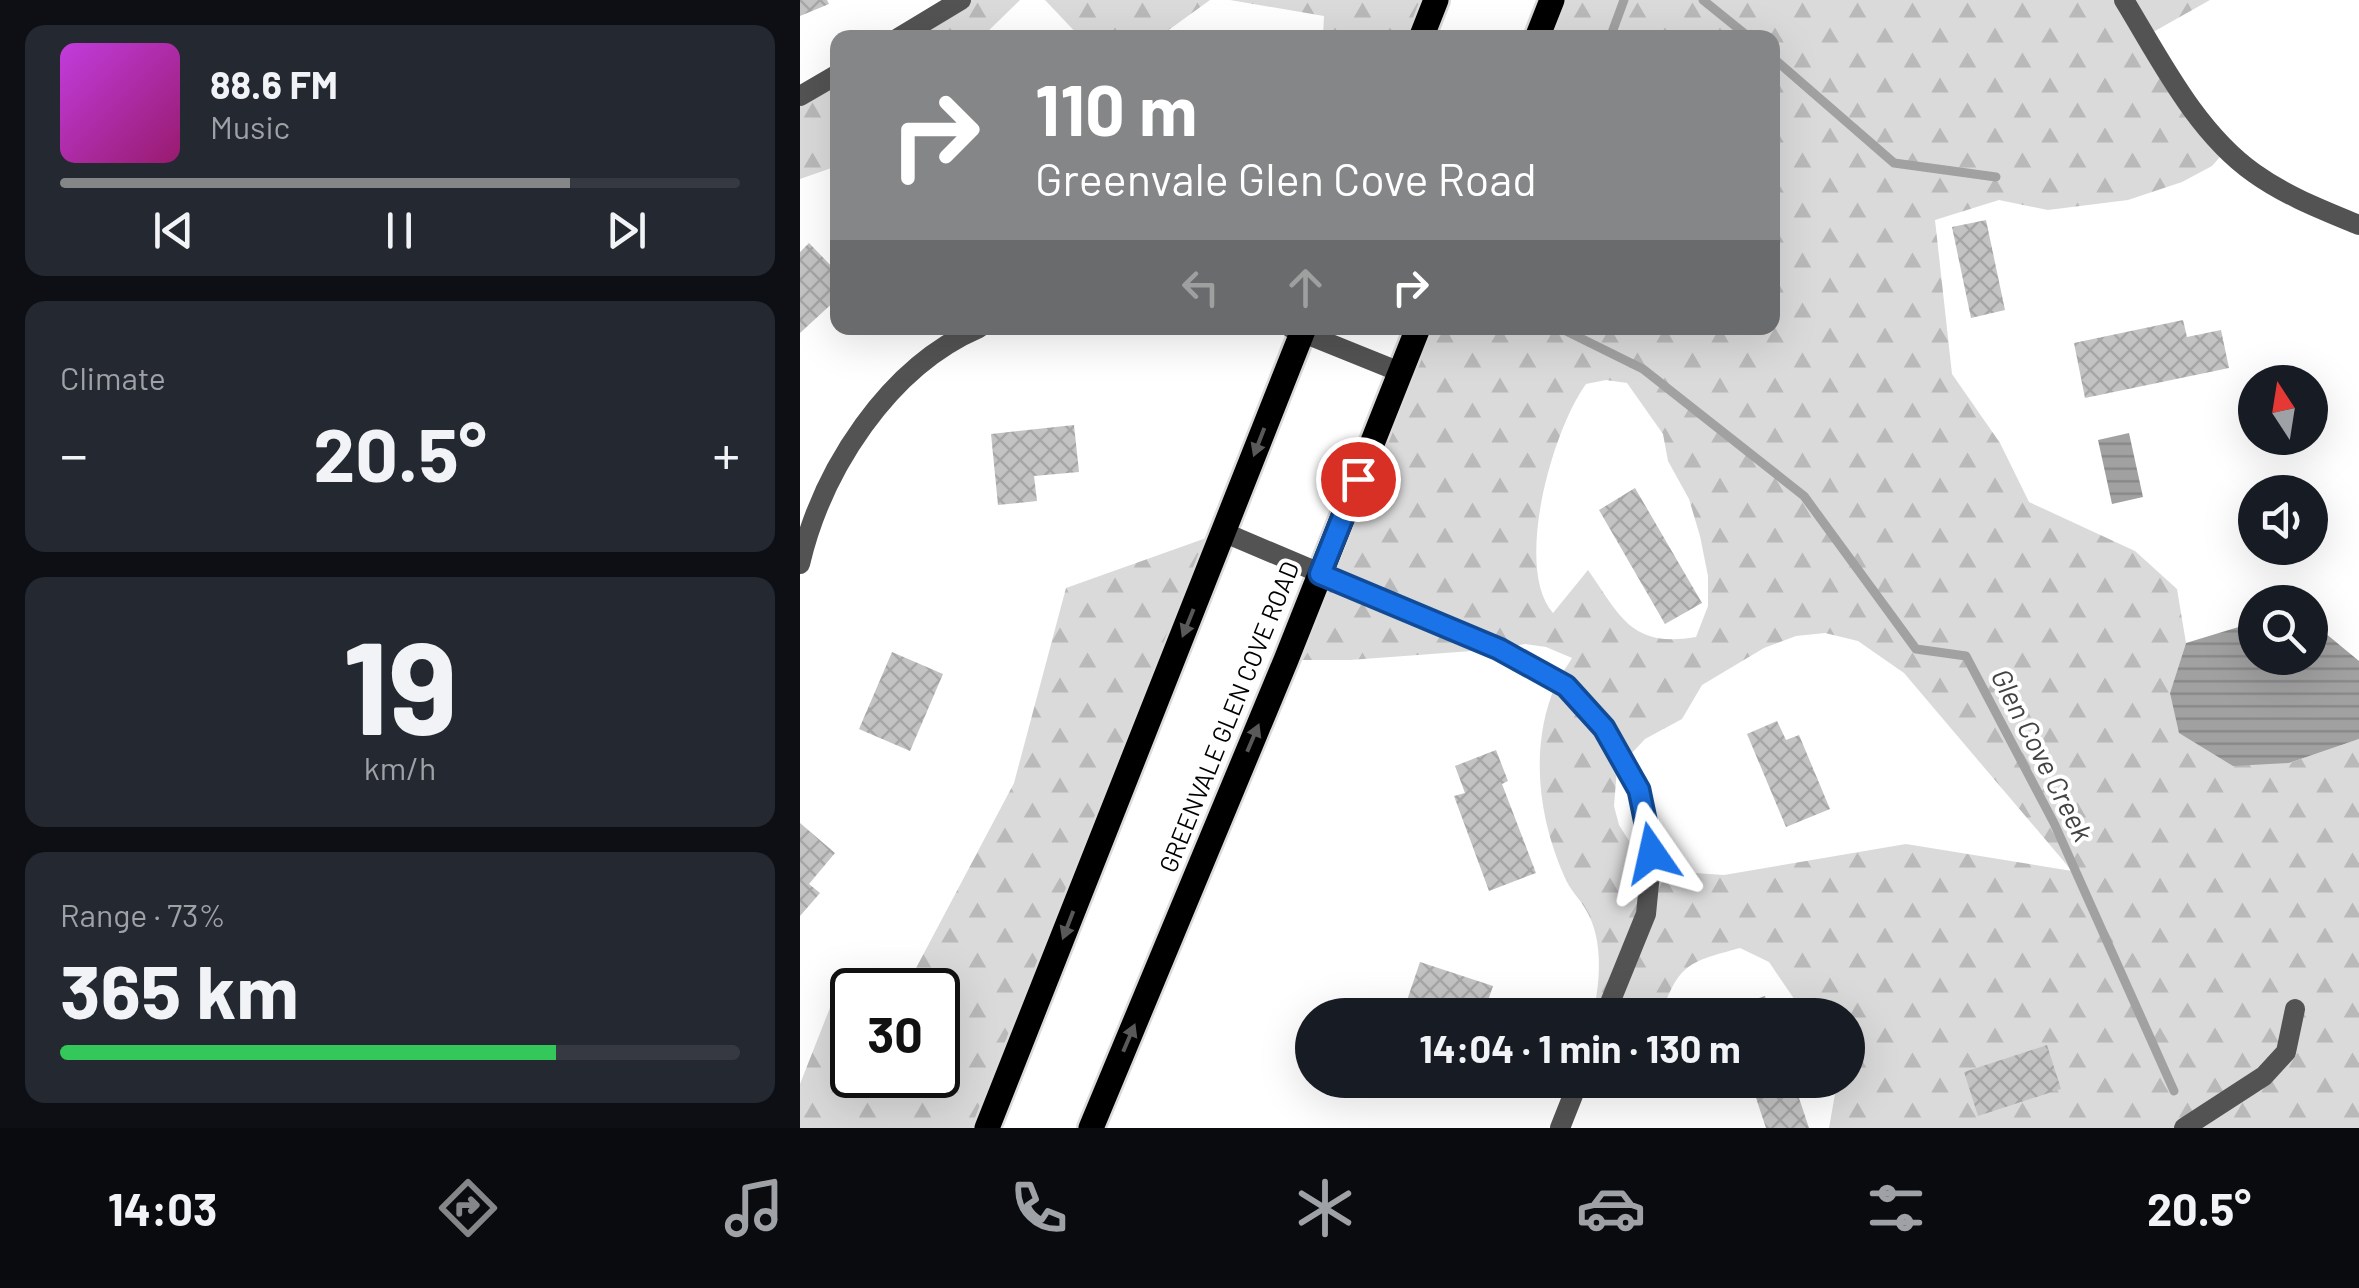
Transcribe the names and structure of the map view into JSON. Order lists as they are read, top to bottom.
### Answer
{
  "streets": {
    "main road": ["GREENVALE GLEN COVE ROAD"]
  },
  "water": ["Glen Cove Creek"],
  "north": "top",
  "page": {
    "turn": ["110 m", "Greenvale Glen Cove Road"],
    "song": ["88.6 FM", "Music"],
    "tile": [
      "Climate",
      ["19", "km/h"],
      ["Range · 73%", "365 km"]
    ],
    "heat": ["−", "20.5°", "+"],
    "limit": "30",
    "trip": "14:04 · 1 min · 130 m",
    "tabs": ["14:03", "20.5°"]
  }
}
